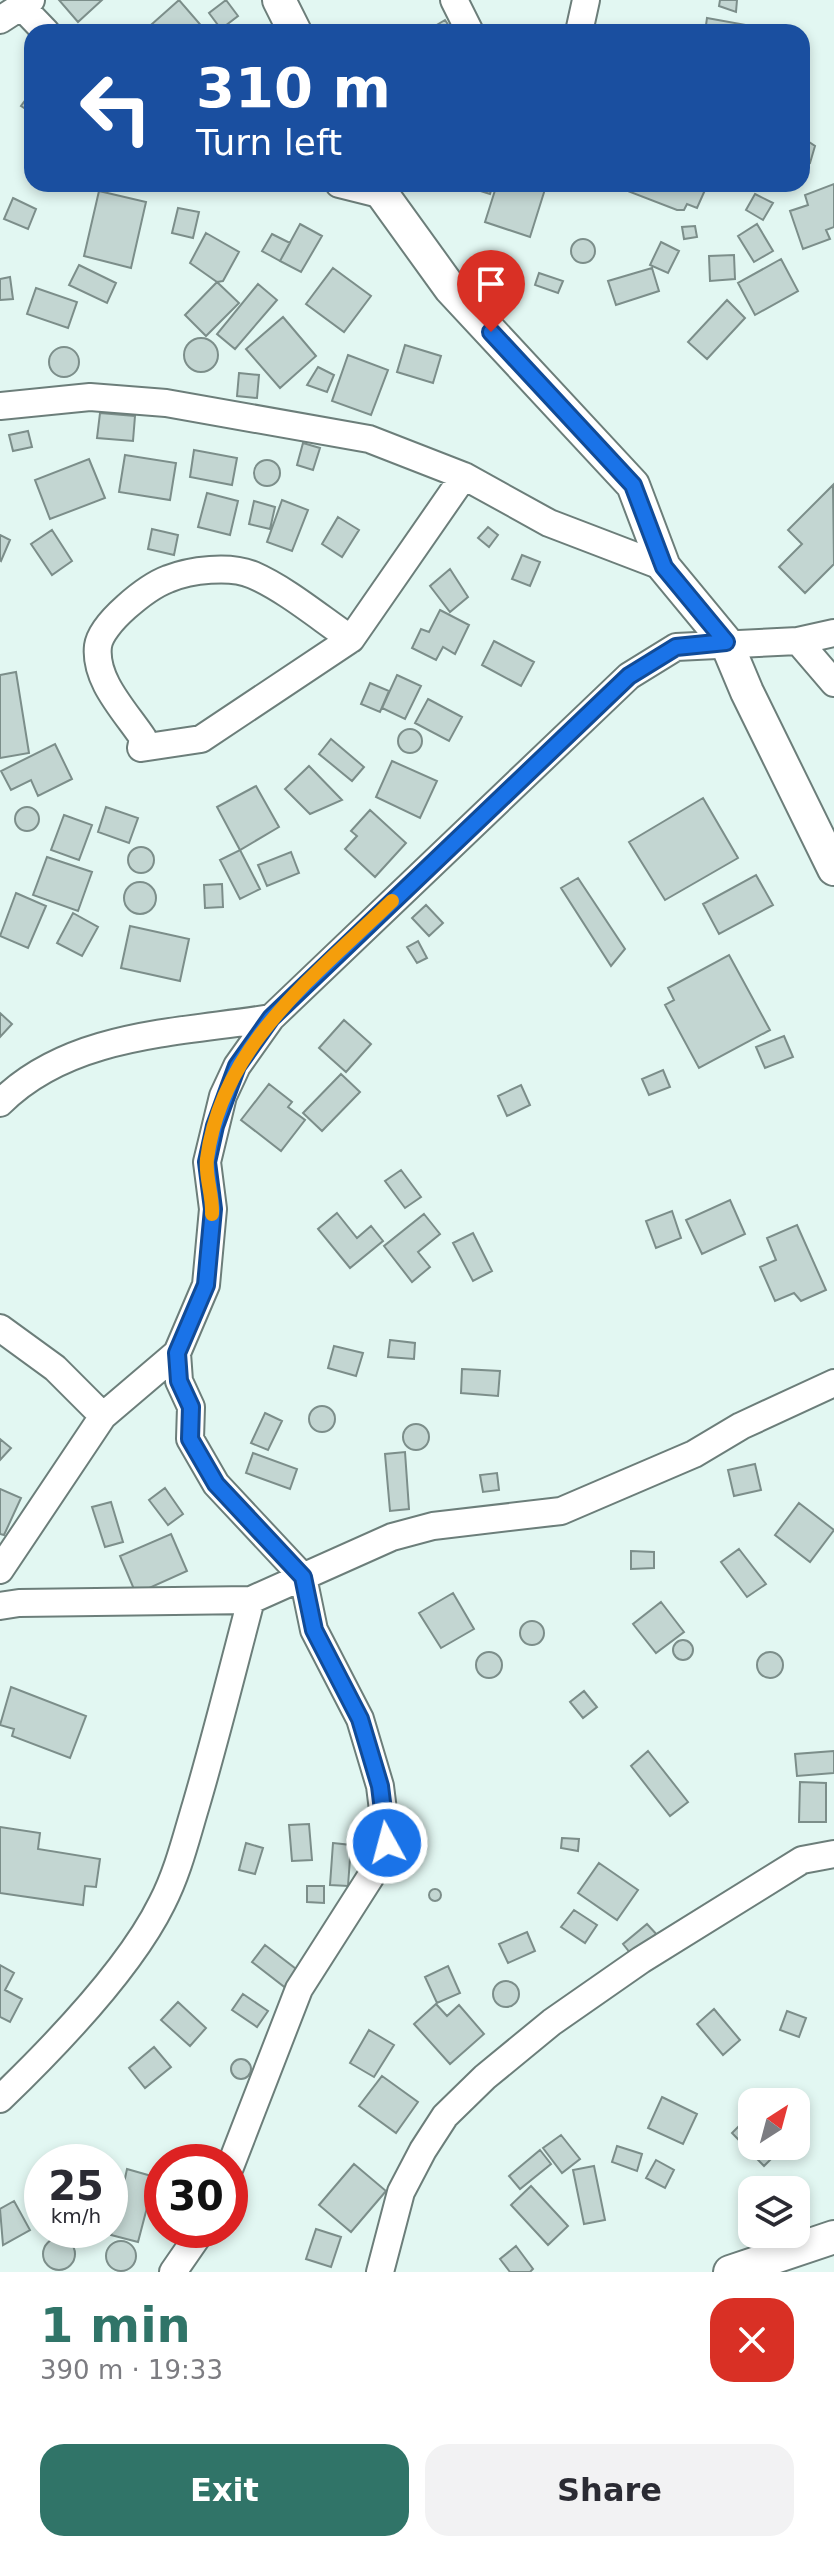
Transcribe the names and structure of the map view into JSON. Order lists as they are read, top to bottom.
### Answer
{
  "north": "top right",
  "page": {
    "turn": ["310 m", "Turn left"],
    "speed": "25 km/h",
    "limit": "30",
    "heading": ["1 min", "390 m · 19:33"],
    "buttons": ["Exit", "Share"]
  }
}
